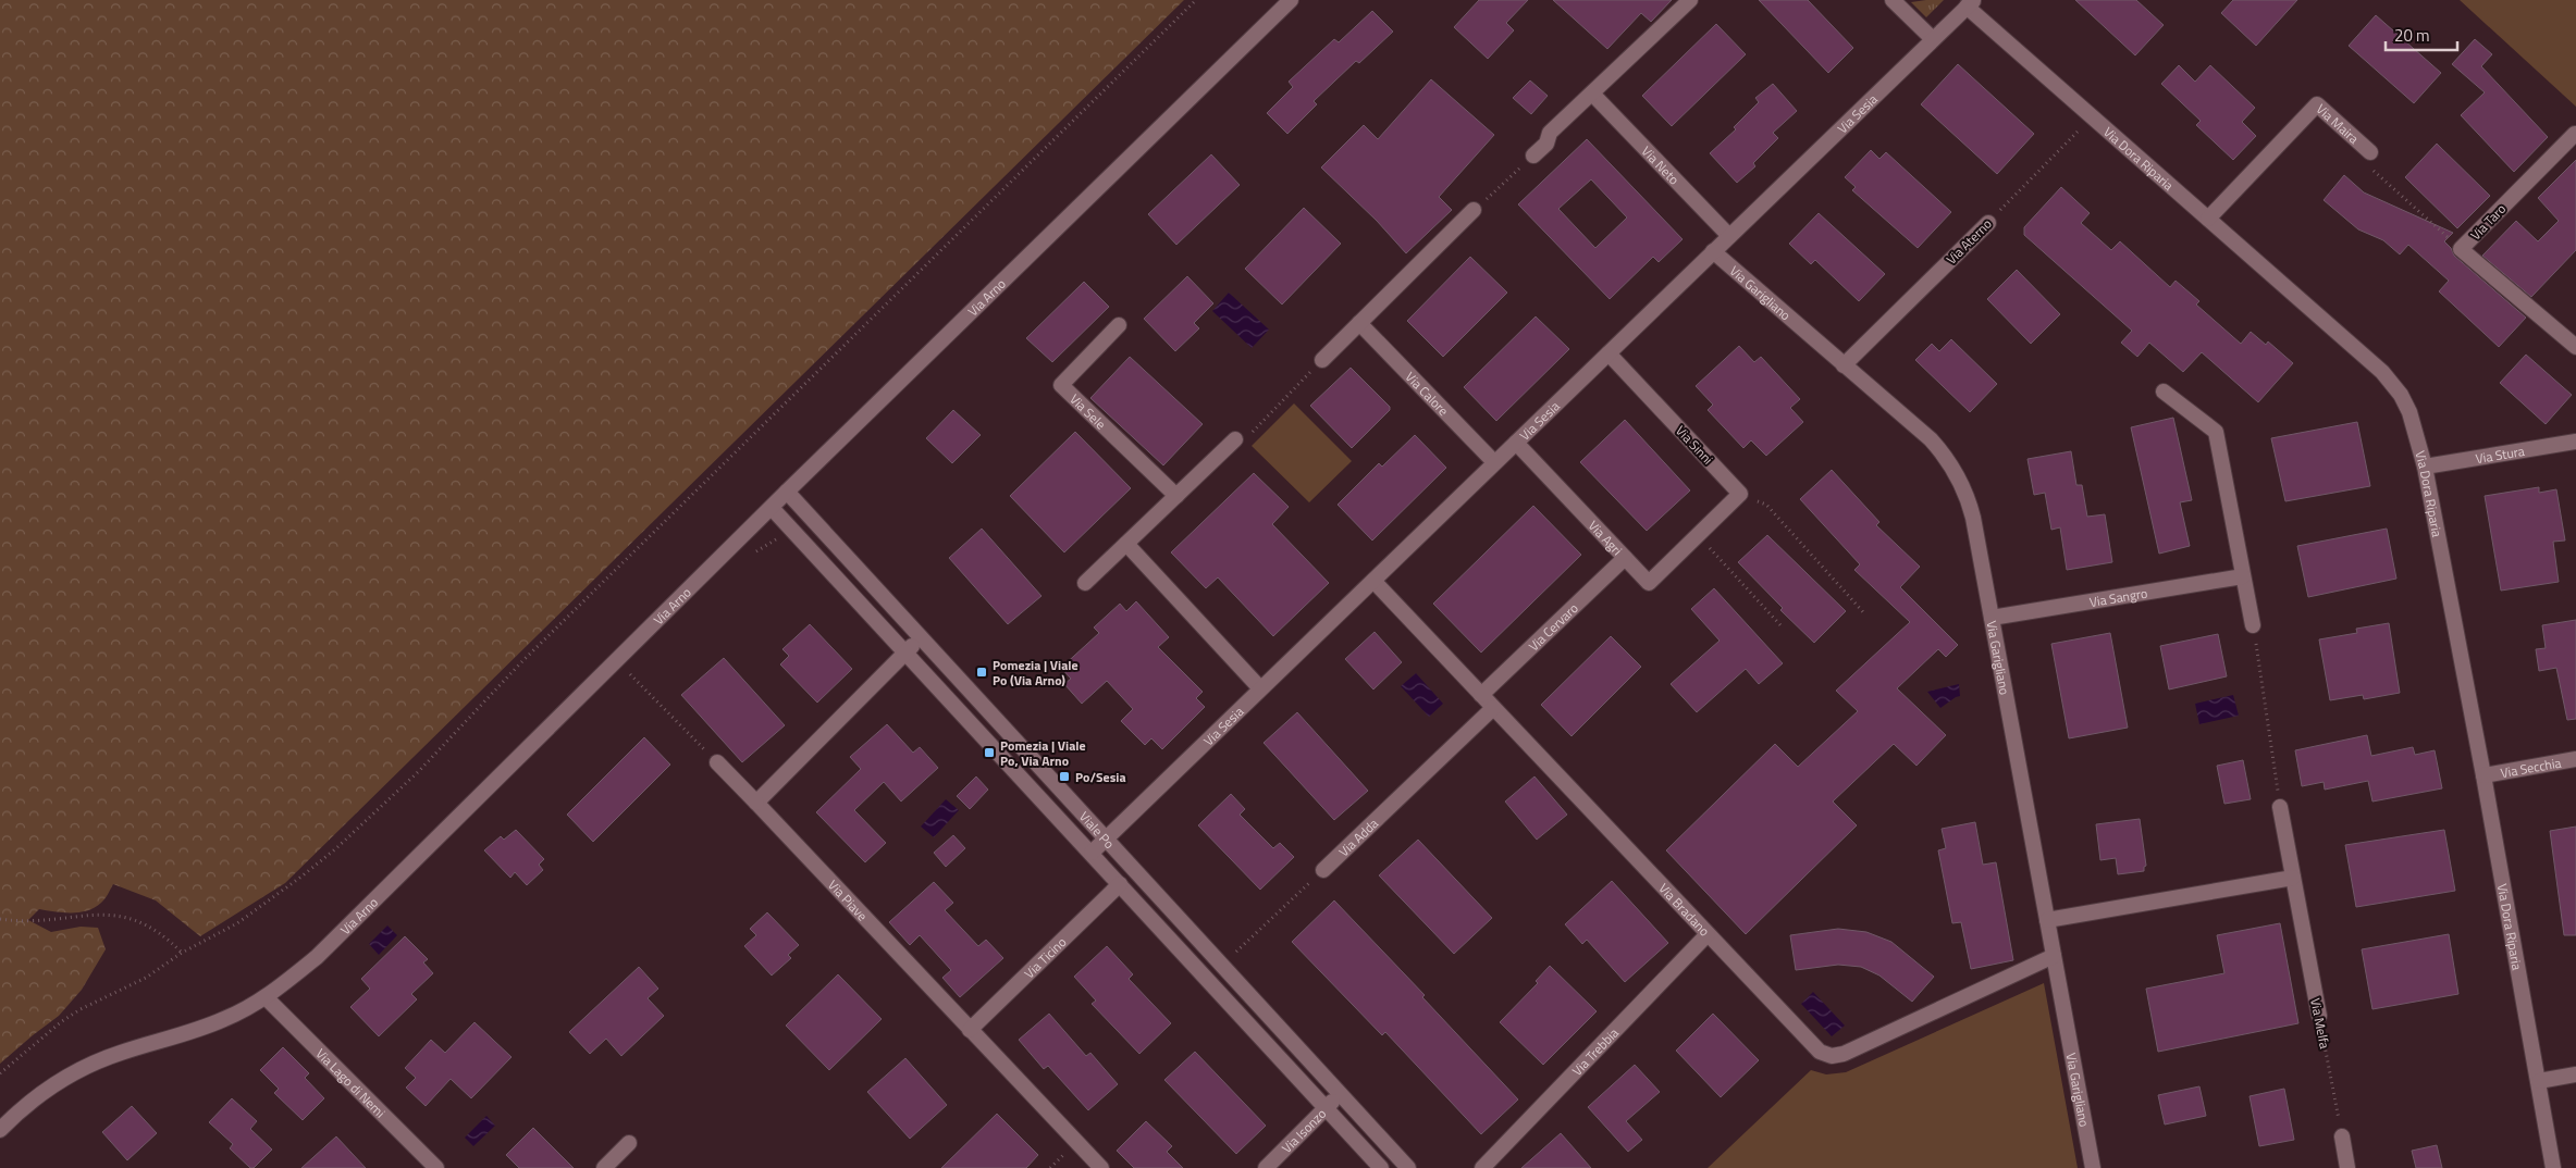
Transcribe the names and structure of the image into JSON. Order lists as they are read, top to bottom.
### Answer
{
  "streets": {
    "street": [
      "Via Sesia",
      "Via Maira",
      "Via Dora Riparia",
      "Via Neto",
      "Via Taro",
      "Via Aterno",
      "Via Garigliano",
      "Via Arno",
      "Via Calore",
      "Via Sele",
      "Via Sinni",
      "Via Stura",
      "Via Agri",
      "Via Sangro",
      "Via Cervaro",
      "Via Secchia",
      "Viale Po",
      "Via Adda",
      "Via Piave",
      "Via Bradano",
      "Via Ticino",
      "Via Melfa",
      "Via Trebbia",
      "Via Lago di Nemi",
      "Via Isonzo"
    ]
  },
  "crossings": [
    ["Via Sesia", "Via Dora Riparia"],
    ["Via Sesia", "Via Neto"],
    ["Via Sesia", "Via Garigliano"],
    ["Via Sesia", "Via Calore"],
    ["Via Sesia", "Via Sinni"],
    ["Via Sesia", "Via Agri"],
    ["Via Sesia", "Viale Po"],
    ["Via Sesia", "Via Bradano"],
    ["Via Maira", "Via Dora Riparia"],
    ["Via Maira", "Via Taro"],
    ["Via Dora Riparia", "Via Aterno"],
    ["Via Dora Riparia", "Via Stura"],
    ["Via Dora Riparia", "Via Secchia"],
    ["Via Aterno", "Via Garigliano"],
    ["Via Garigliano", "Via Sangro"],
    ["Via Garigliano", "Via Bradano"],
    ["Via Arno", "Viale Po"],
    ["Via Arno", "Via Lago di Nemi"],
    ["Via Agri", "Via Cervaro"],
    ["Via Cervaro", "Via Bradano"],
    ["Viale Po", "Via Ticino"],
    ["Viale Po", "Via Isonzo"],
    ["Via Adda", "Via Bradano"],
    ["Via Piave", "Via Ticino"],
    ["Via Bradano", "Via Trebbia"]
  ],
  "places": {
    "transit": ["Pomezia | Viale Po (Via Arno)", "Pomezia | Viale Po, Via Arno", "Po/Sesia"]
  },
  "scale_bar": "20 m"
}
